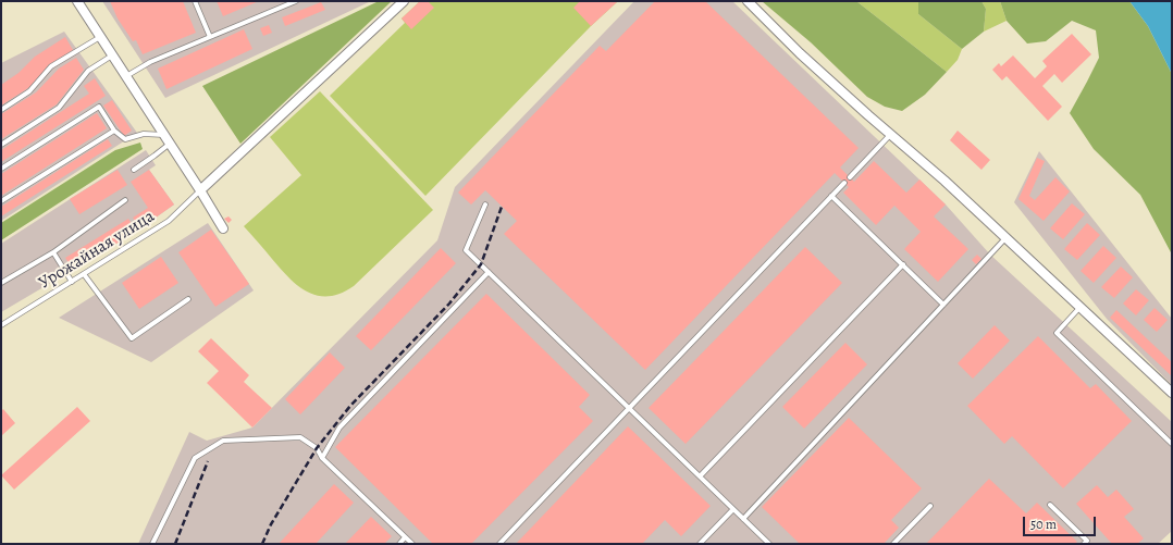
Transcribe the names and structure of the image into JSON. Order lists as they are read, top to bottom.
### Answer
{
  "streets": {
    "lane": ["Урожайная улица"]
  },
  "scale_bar": "50 m"
}
